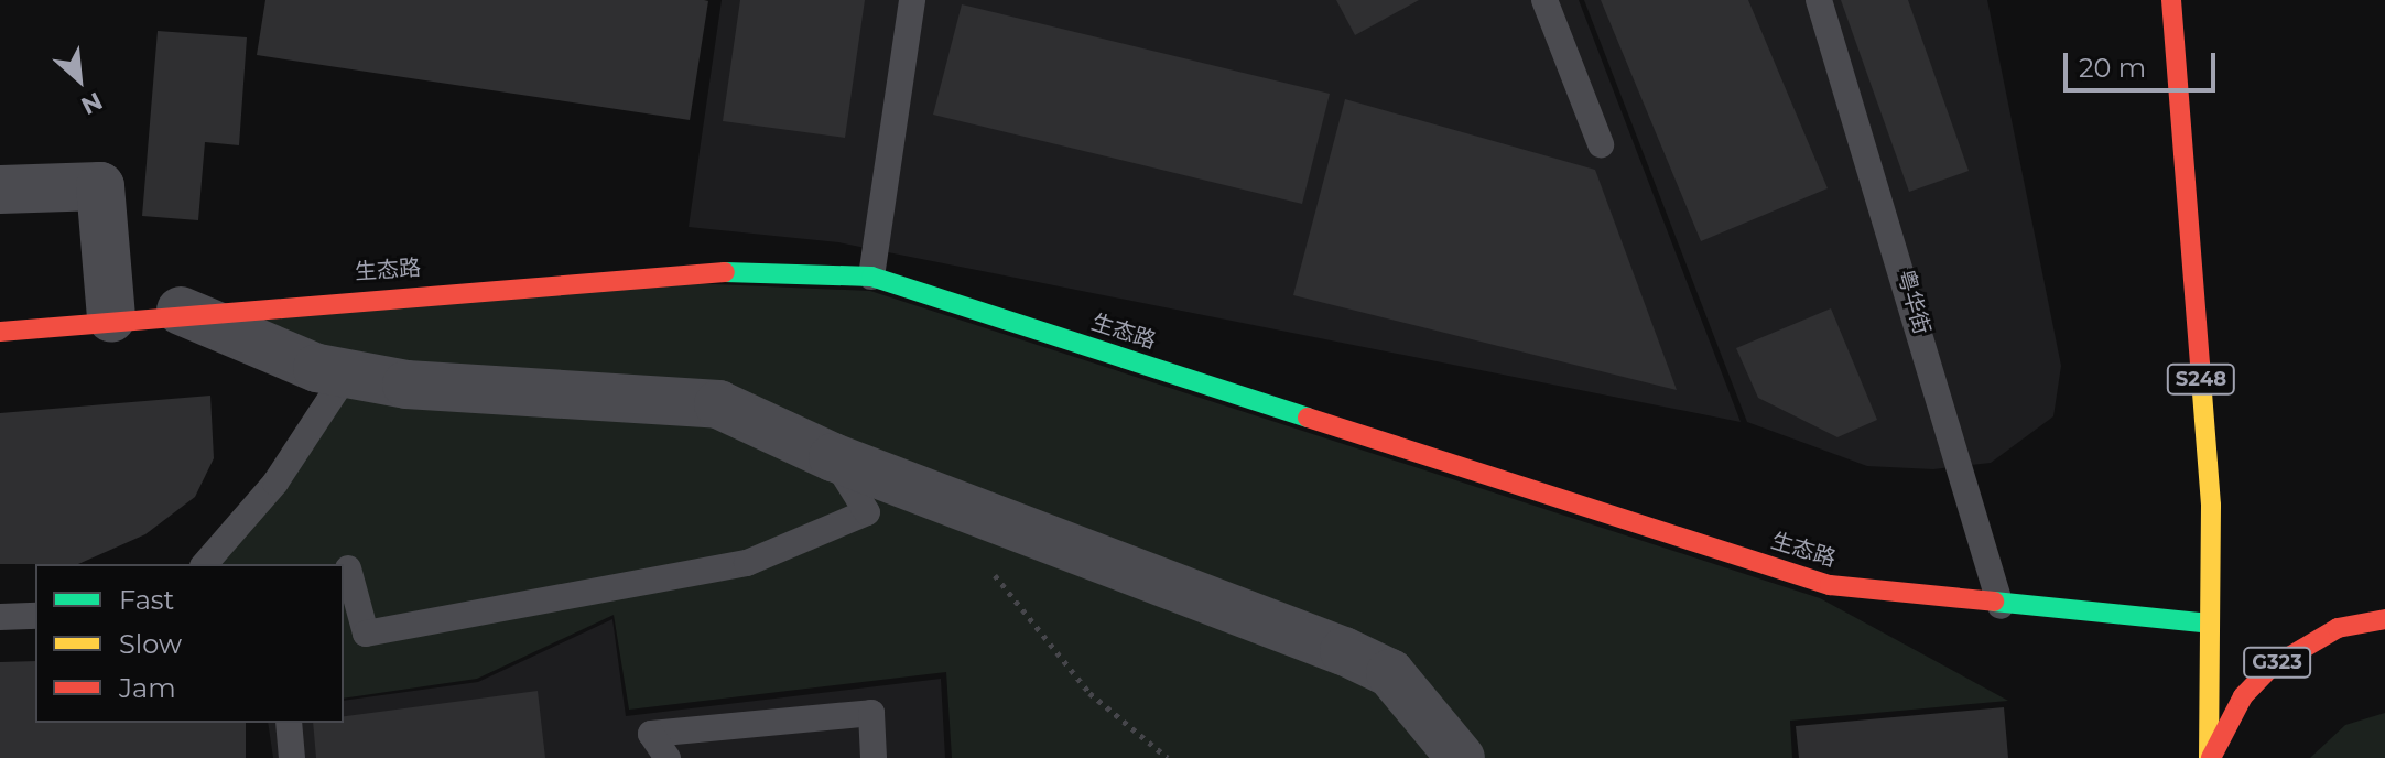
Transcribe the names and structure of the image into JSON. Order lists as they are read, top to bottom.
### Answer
{
  "streets": {
    "main road": ["生态路", "S248", "G323"],
    "lane": ["粤华街"]
  },
  "crossings": [
    ["生态路", "粤华街"],
    ["生态路", "S248"],
    ["S248", "G323"]
  ],
  "legend": ["Fast", "Slow", "Jam"],
  "scale_bar": "20 m",
  "north": "bottom right"
}
